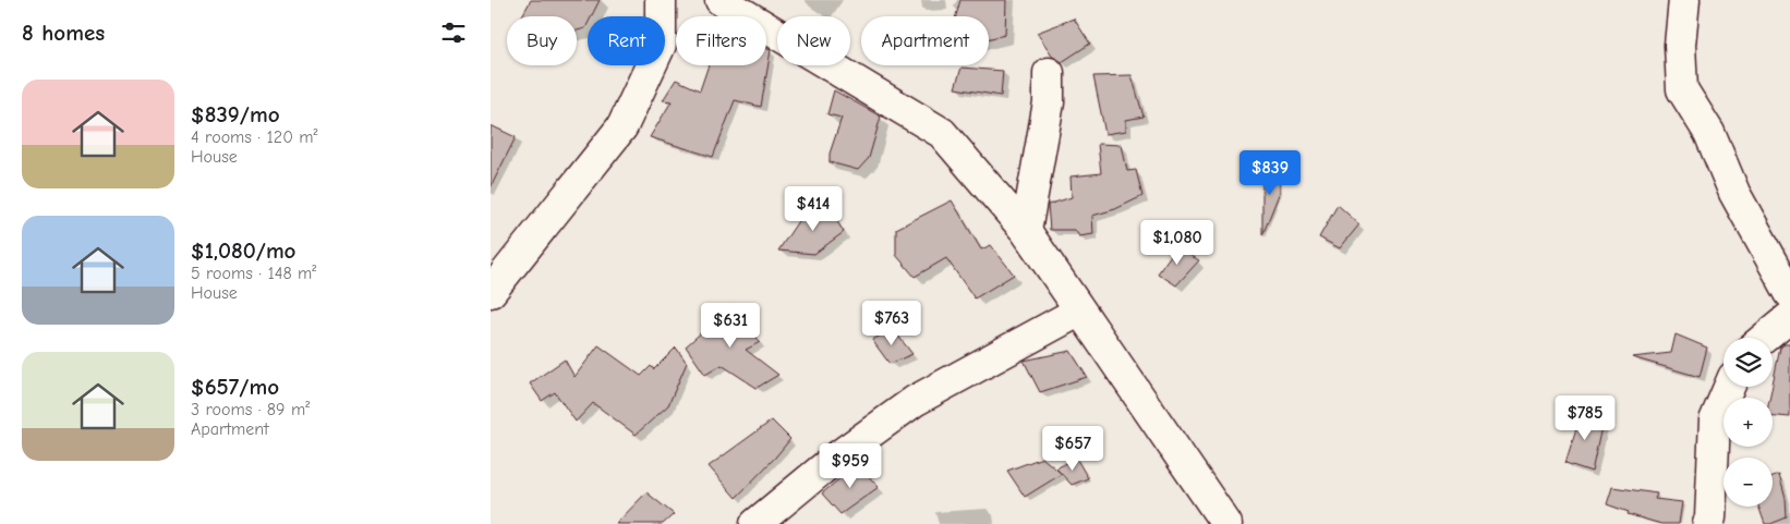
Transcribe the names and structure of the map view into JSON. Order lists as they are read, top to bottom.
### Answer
{
  "page": {
    "heading": "8 homes",
    "chip": [
      "Buy",
      "Rent",
      "Filters",
      "New",
      "Apartment"
    ],
    "list": [
      {
        "name": "$839/mo",
        "note": "4 rooms · 120 m² · House"
      },
      {
        "name": "$1,080/mo",
        "note": "5 rooms · 148 m² · House"
      },
      {
        "name": "$657/mo",
        "note": "3 rooms · 89 m² · Apartment"
      }
    ],
    "price": [
      "$839",
      "$414",
      "$1,080",
      "$763",
      "$631",
      "$785",
      "$657",
      "$959"
    ],
    "map_buttons": ["+", "−"]
  }
}
